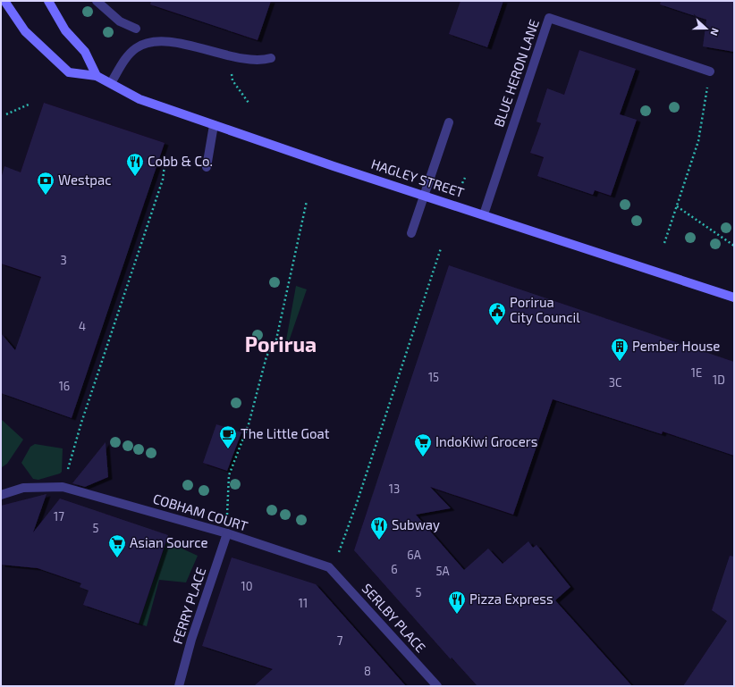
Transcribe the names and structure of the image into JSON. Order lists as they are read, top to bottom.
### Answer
{
  "streets": {
    "street": [
      "BLUE HERON LANE",
      "HAGLEY STREET",
      "COBHAM COURT",
      "FERRY PLACE",
      "SERLBY PLACE"
    ]
  },
  "crossings": [
    ["BLUE HERON LANE", "HAGLEY STREET"],
    ["COBHAM COURT", "FERRY PLACE"],
    ["COBHAM COURT", "SERLBY PLACE"]
  ],
  "districts": ["Porirua"],
  "places": {
    "restaurant": ["Cobb & Co.", "Subway", "Pizza Express"],
    "bank": ["Westpac"],
    "public building": ["Porirua City Council"],
    "building": ["Pember House"],
    "cafe": ["The Little Goat"],
    "supermarket": ["IndoKiwi Grocers", "Asian Source"]
  },
  "house_numbers": [
    "3",
    "4",
    "1E",
    "15",
    "1D",
    "3C",
    "16",
    "13",
    "17",
    "5",
    "6A",
    "6",
    "5A",
    "10",
    "5",
    "11",
    "7",
    "8"
  ],
  "north": "right"
}
